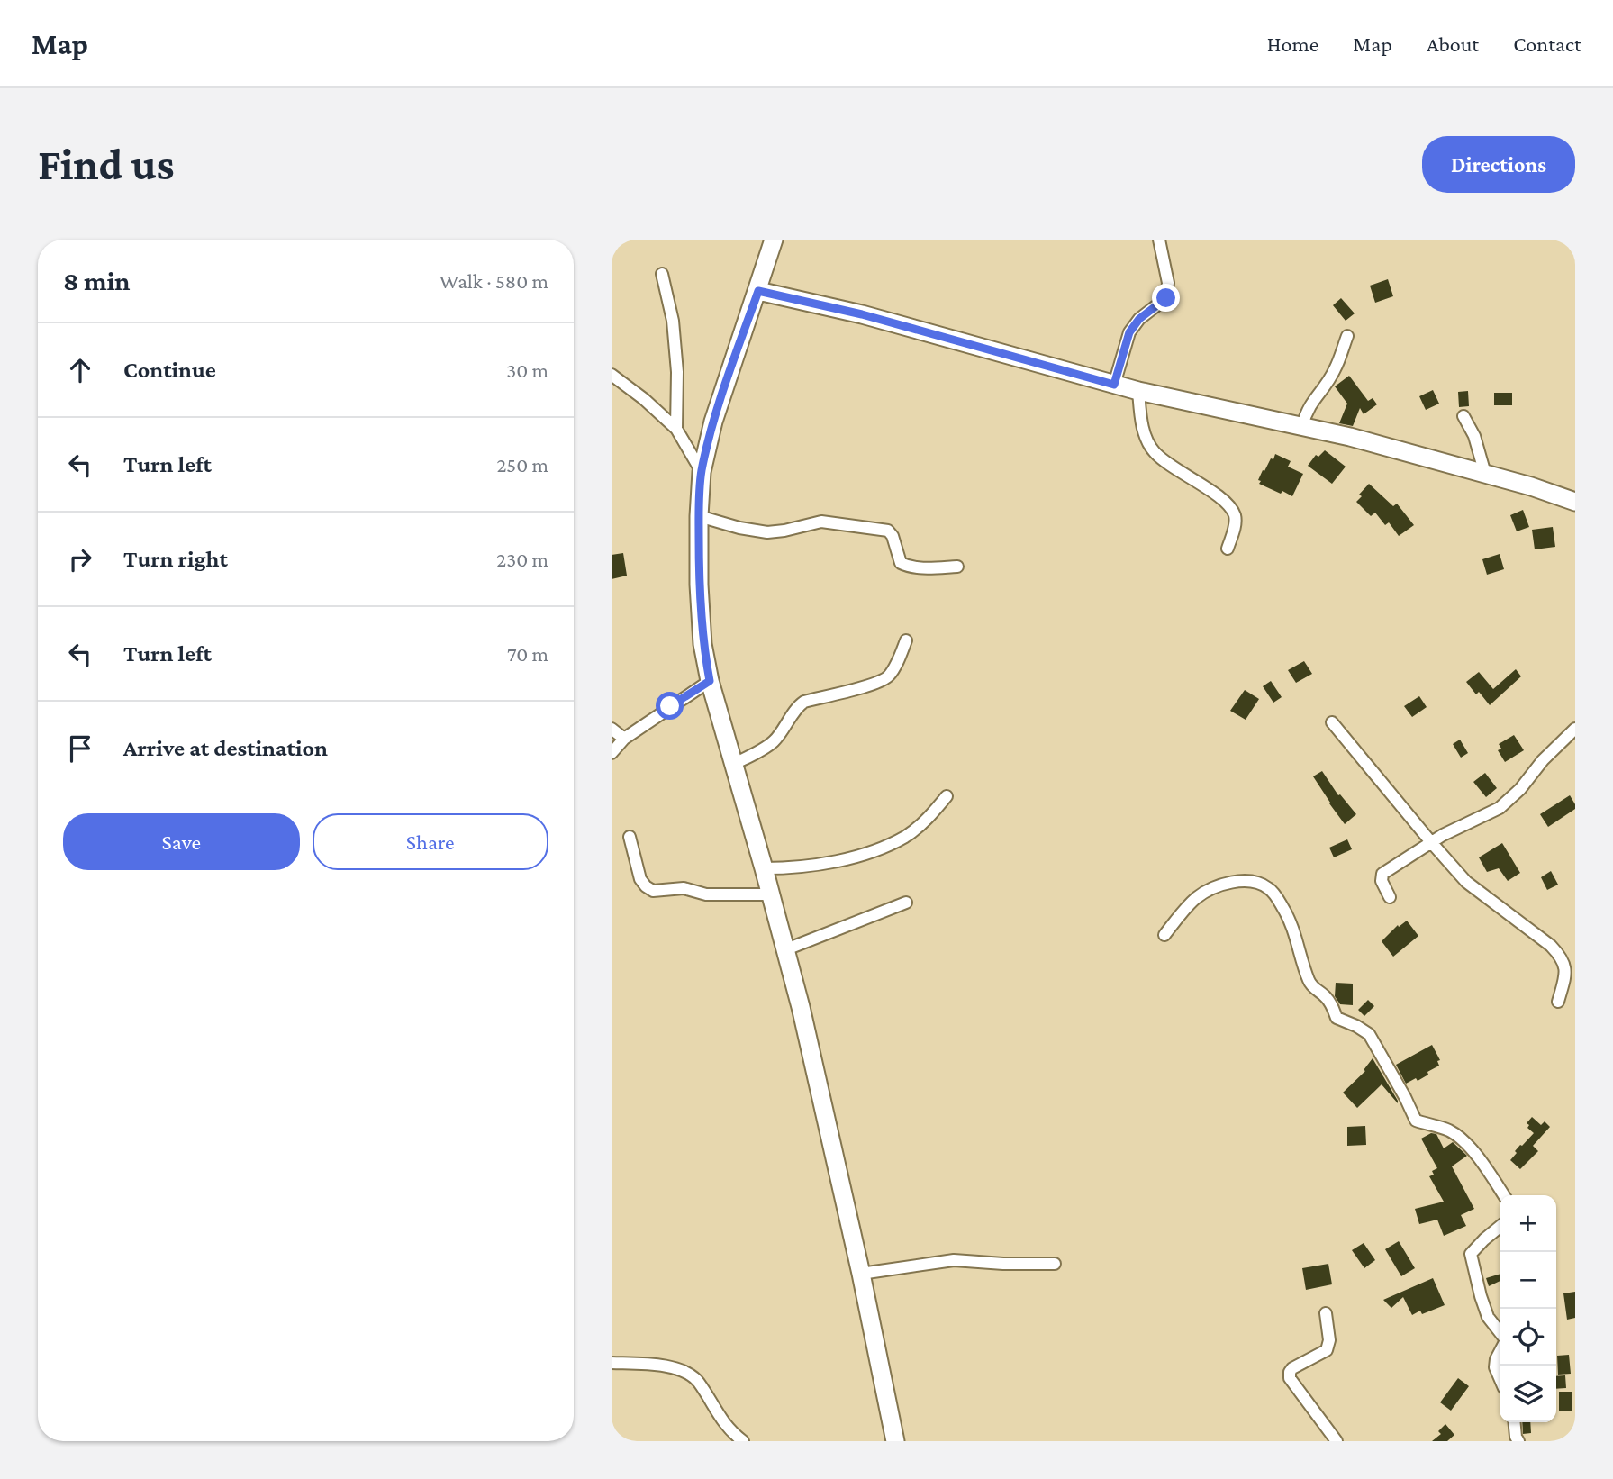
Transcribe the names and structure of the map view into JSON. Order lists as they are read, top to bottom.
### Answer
{
  "page": {
    "header": "Map",
    "nav": [
      "Home",
      "Map",
      "About",
      "Contact"
    ],
    "buttons": [
      "Directions",
      ["Save", "Share"]
    ],
    "title": "Find us",
    "heading": ["8 min", "Walk · 580 m"],
    "list": [
      ["Continue", "30 m"],
      ["Turn left", "250 m"],
      ["Turn right", "230 m"],
      ["Turn left", "70 m"],
      "Arrive at destination"
    ],
    "map_buttons": ["+", "−"]
  }
}
